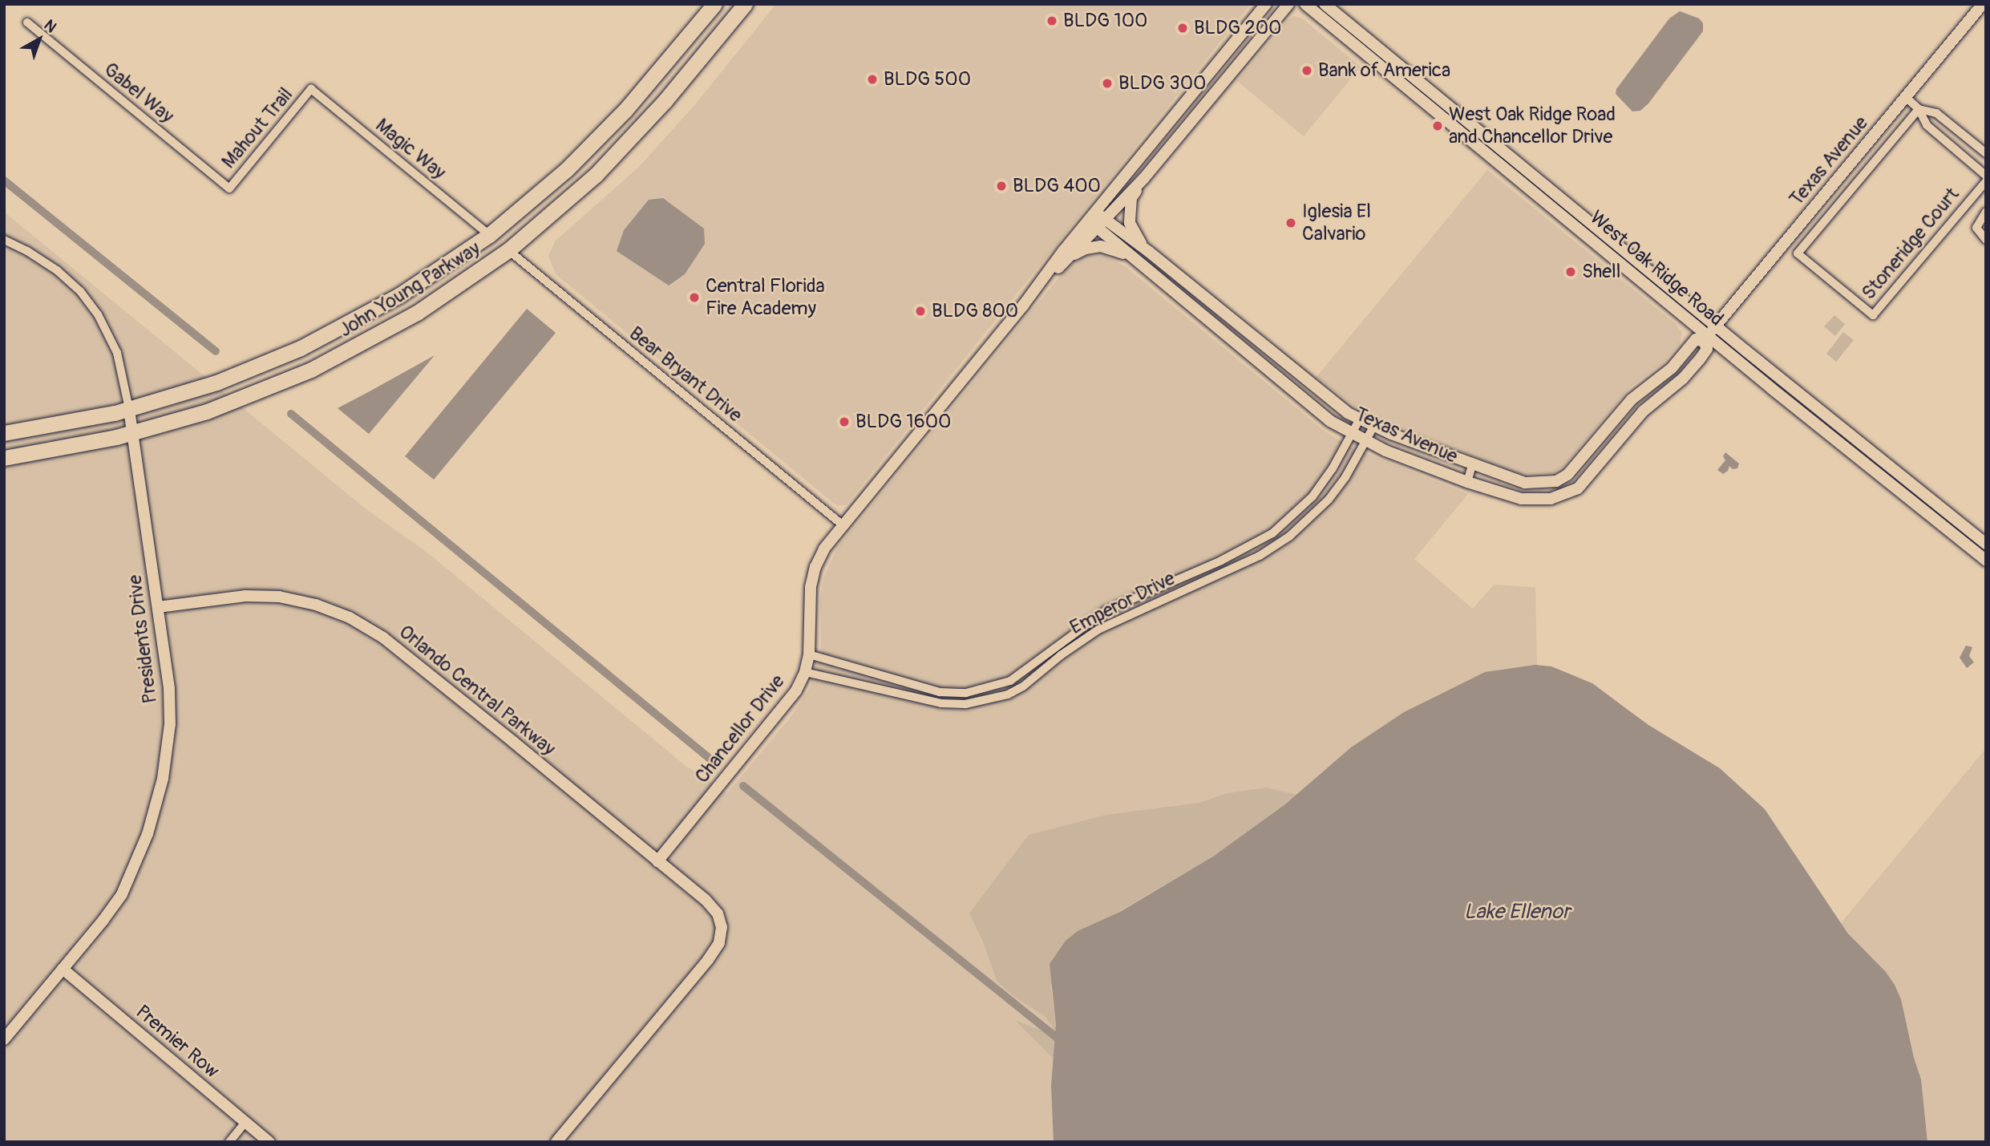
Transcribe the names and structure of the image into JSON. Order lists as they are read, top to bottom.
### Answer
{
  "streets": {
    "highway": ["John Young Parkway"],
    "street": [
      "Gabel Way",
      "Mahout Trail",
      "Magic Way",
      "Texas Avenue",
      "Stoneridge Court",
      "West Oak Ridge Road",
      "Bear Bryant Drive",
      "Emperor Drive",
      "Presidents Drive",
      "Orlando Central Parkway",
      "Chancellor Drive",
      "Premier Row"
    ]
  },
  "crossings": [
    ["Gabel Way", "Mahout Trail"],
    ["Mahout Trail", "Magic Way"],
    ["Magic Way", "John Young Parkway"],
    ["Texas Avenue", "West Oak Ridge Road"],
    ["Texas Avenue", "Emperor Drive"],
    ["Texas Avenue", "Chancellor Drive"],
    ["John Young Parkway", "Bear Bryant Drive"],
    ["John Young Parkway", "Presidents Drive"],
    ["Bear Bryant Drive", "Chancellor Drive"],
    ["Emperor Drive", "Chancellor Drive"],
    ["Presidents Drive", "Orlando Central Parkway"],
    ["Presidents Drive", "Premier Row"],
    ["Orlando Central Parkway", "Chancellor Drive"]
  ],
  "water": ["Lake Ellenor"],
  "places": [
    "BLDG 100",
    "BLDG 200",
    "Bank of America",
    "BLDG 500",
    "BLDG 300",
    "West Oak Ridge Road and Chancellor Drive",
    "BLDG 400",
    "Iglesia El Calvario",
    "Shell",
    "Central Florida Fire Academy",
    "BLDG 800",
    "BLDG 1600"
  ],
  "north": "top right"
}
